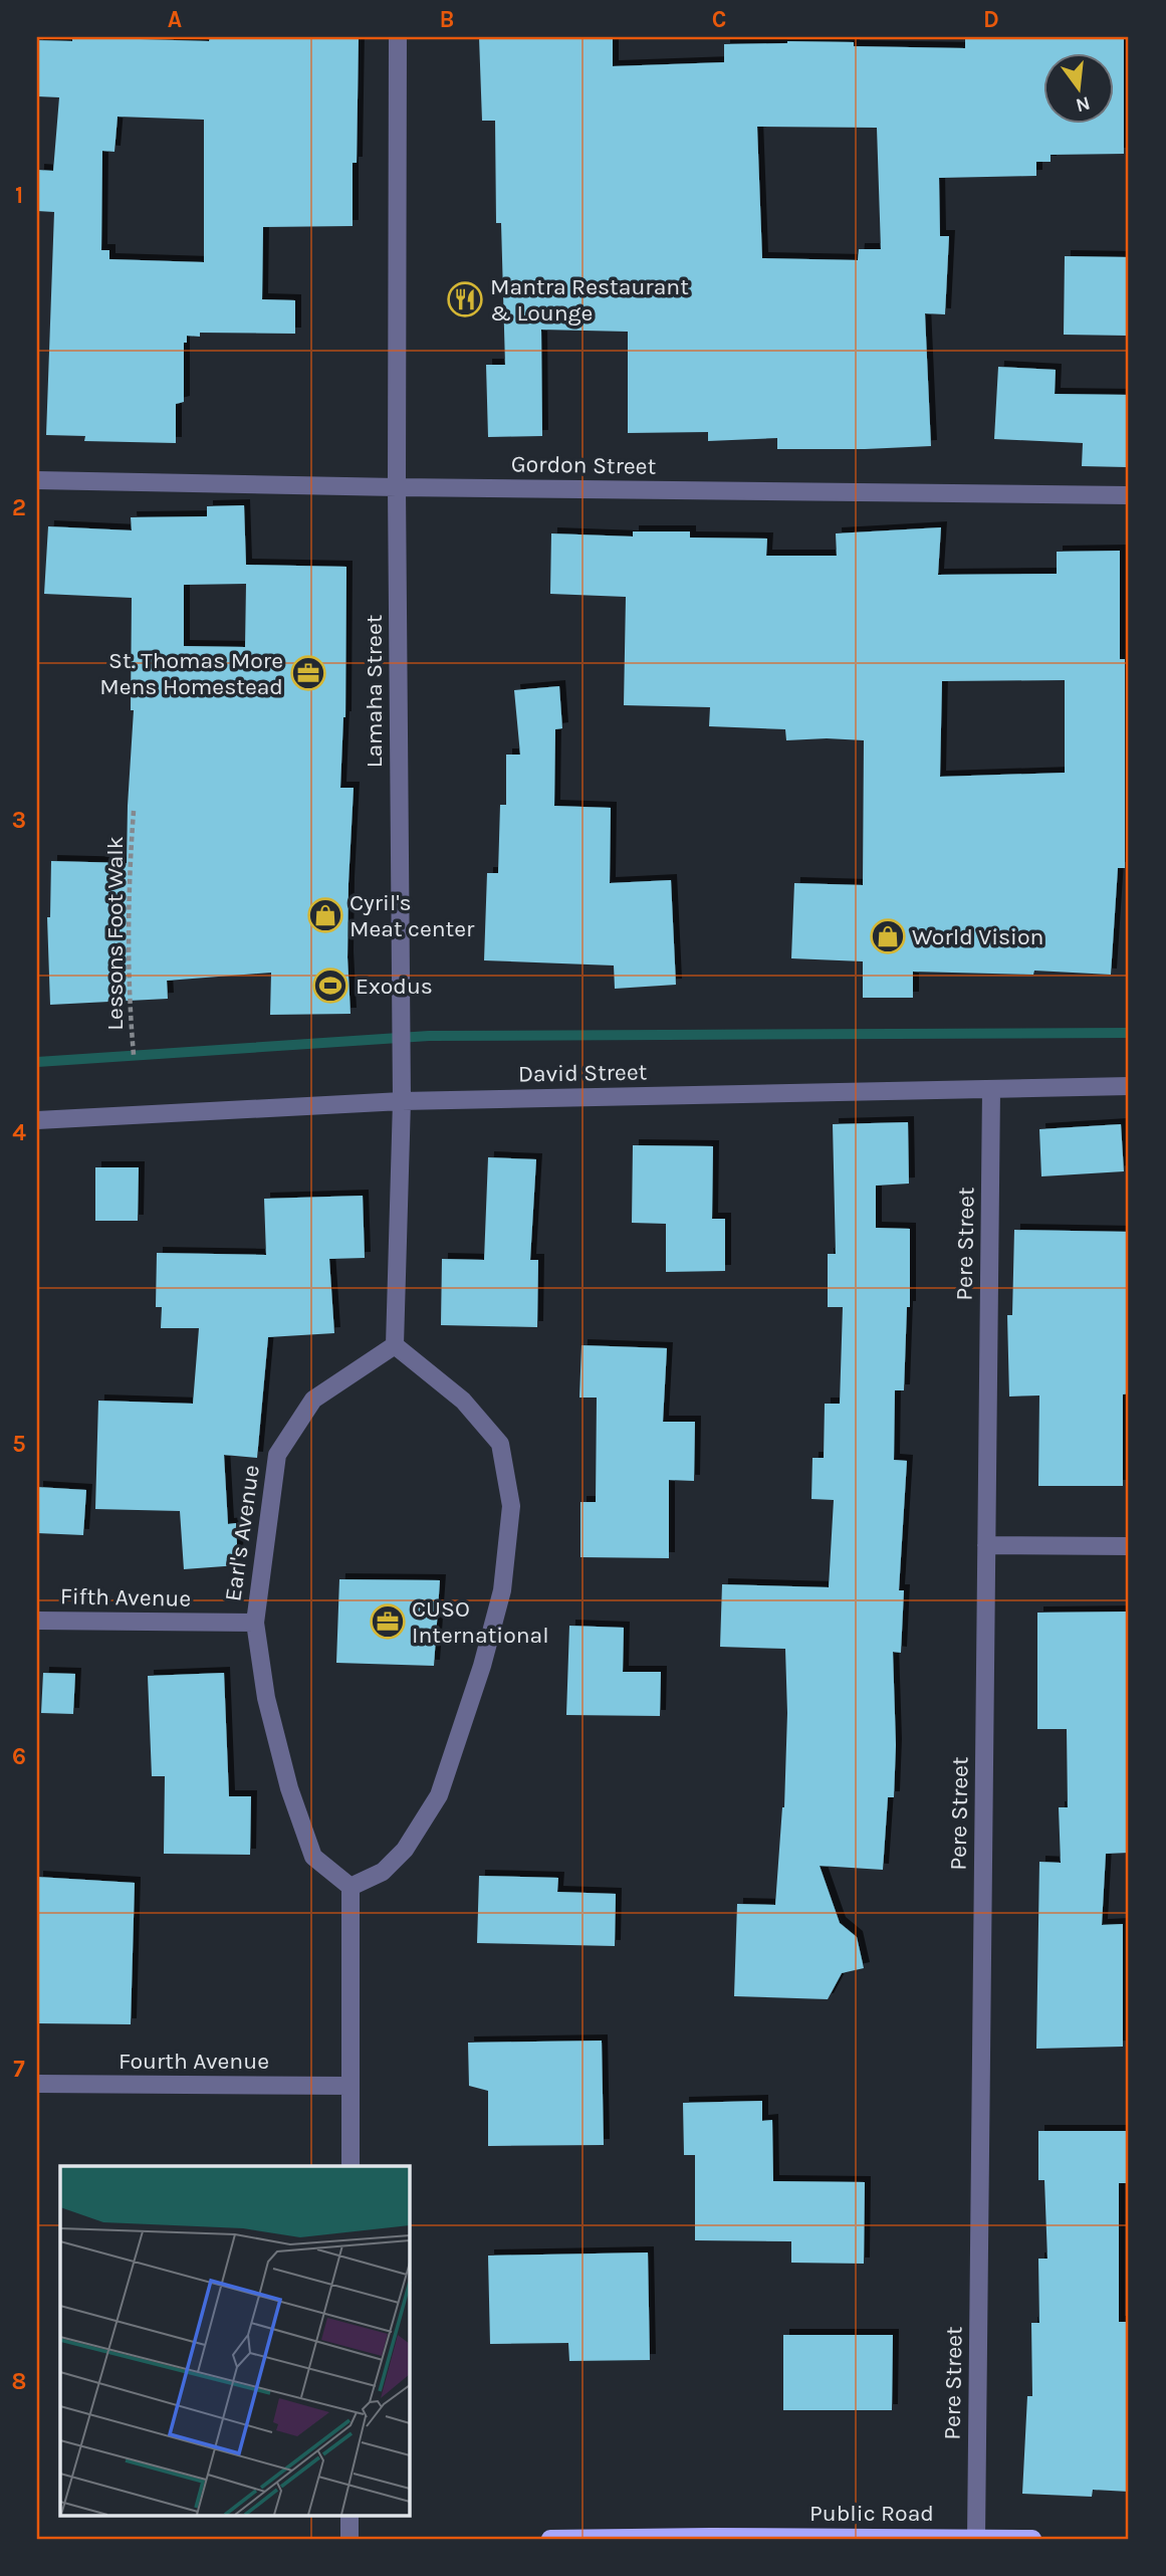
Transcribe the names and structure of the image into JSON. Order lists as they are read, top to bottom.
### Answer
{
  "streets": {
    "main road": ["Public Road"],
    "street": [
      "Gordon Street",
      "Lamaha Street",
      "David Street",
      "Pere Street",
      "Earl's Avenue",
      "Fifth Avenue",
      "Fourth Avenue"
    ],
    "path": ["Lessons Foot Walk"]
  },
  "crossings": [
    ["Gordon Street", "Lamaha Street"],
    ["Lamaha Street", "David Street"],
    ["Lamaha Street", "Earl's Avenue"],
    ["David Street", "Pere Street"],
    ["Pere Street", "Public Road"],
    ["Earl's Avenue", "Fifth Avenue"]
  ],
  "places": {
    "restaurant": ["Mantra Restaurant & Lounge"],
    "office": ["St. Thomas More Mens Homestead", "CUSO International"],
    "shop": ["Cyril's Meat center", "World Vision"],
    "sports": ["Exodus"]
  },
  "north": "bottom",
  "grid": {
    "columns": [
      "A",
      "B",
      "C",
      "D"
    ],
    "rows": [
      "1",
      "2",
      "3",
      "4",
      "5",
      "6",
      "7",
      "8"
    ]
  }
}
